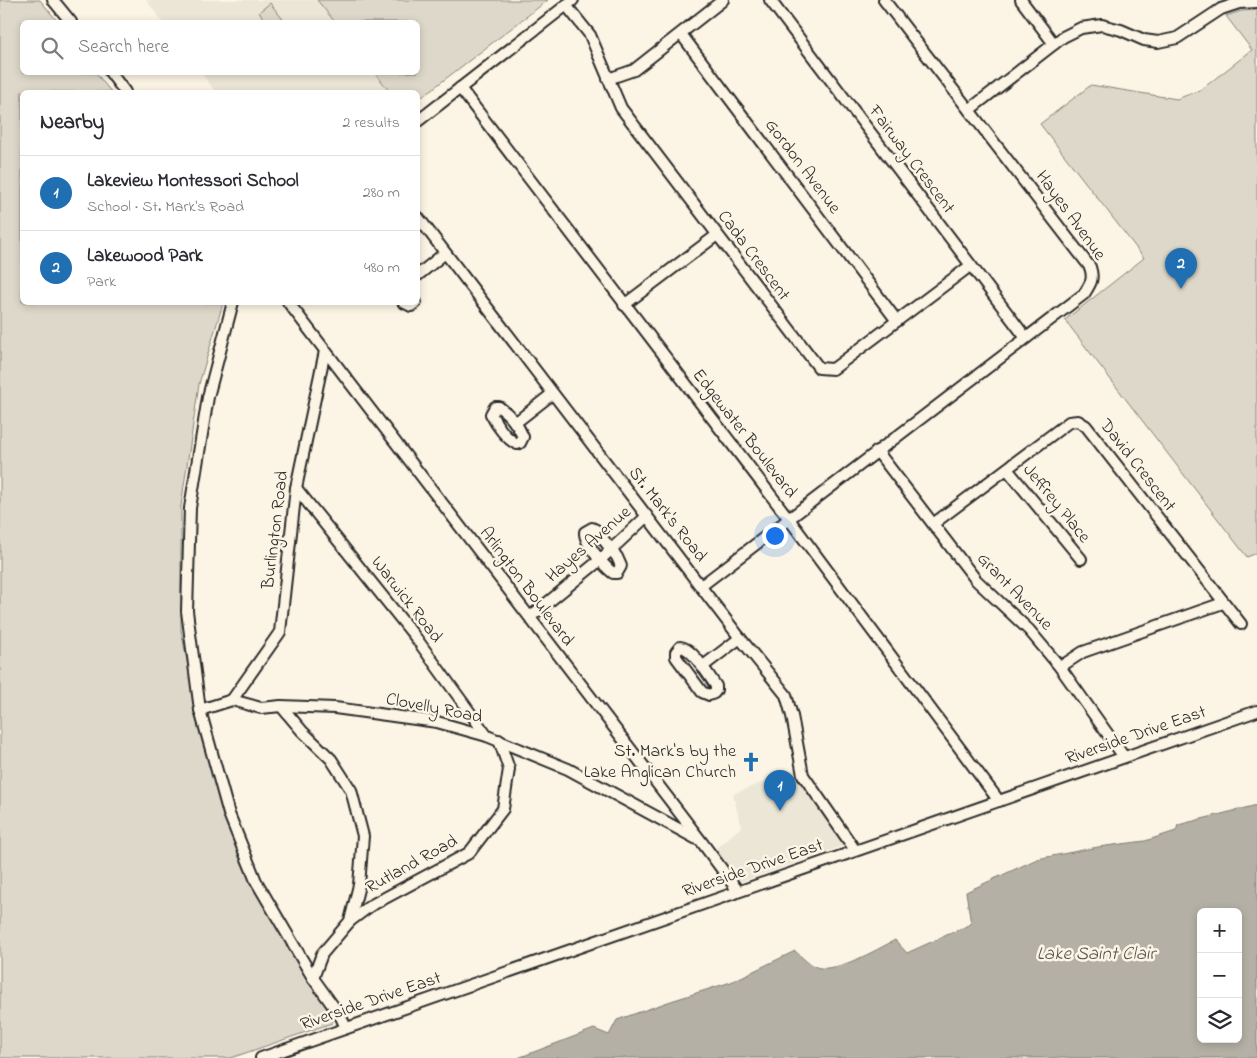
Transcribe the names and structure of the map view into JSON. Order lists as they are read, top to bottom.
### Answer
{
  "streets": {
    "street": [
      "Fairway Crescent",
      "Gordon Avenue",
      "Hayes Avenue",
      "Cada Crescent",
      "Edgewater Boulevard",
      "David Crescent",
      "Jeffrey Place",
      "St. Mark's Road",
      "Burlington Road",
      "Arlington Boulevard",
      "Grant Avenue",
      "Warwick Road",
      "Clovelly Road",
      "Riverside Drive East",
      "Rutland Road"
    ]
  },
  "crossings": [
    ["Fairway Crescent", "Hayes Avenue"],
    ["Fairway Crescent", "Cada Crescent"],
    ["Gordon Avenue", "Cada Crescent"],
    ["Hayes Avenue", "Edgewater Boulevard"],
    ["Hayes Avenue", "St. Mark's Road"],
    ["Hayes Avenue", "Arlington Boulevard"],
    ["Hayes Avenue", "Grant Avenue"],
    ["Edgewater Boulevard", "Riverside Drive East"],
    ["David Crescent", "Jeffrey Place"],
    ["David Crescent", "Grant Avenue"],
    ["St. Mark's Road", "Riverside Drive East"],
    ["Burlington Road", "Arlington Boulevard"],
    ["Burlington Road", "Warwick Road"],
    ["Burlington Road", "Clovelly Road"],
    ["Arlington Boulevard", "Clovelly Road"],
    ["Arlington Boulevard", "Riverside Drive East"],
    ["Grant Avenue", "Riverside Drive East"],
    ["Warwick Road", "Clovelly Road"],
    ["Clovelly Road", "Rutland Road"]
  ],
  "water": ["Lake Saint Clair"],
  "places": {
    "church": ["St. Mark's by the Lake Anglican Church"]
  },
  "page": {
    "search": "Search here",
    "heading": ["Nearby", "2 results"],
    "list": [
      {
        "mark": "1",
        "name": "Lakeview Montessori School",
        "note": "School · St. Mark's Road",
        "value": "280 m"
      },
      {
        "mark": "2",
        "name": "Lakewood Park",
        "note": "Park",
        "value": "480 m"
      }
    ],
    "pins": ["2", "1"],
    "map_buttons": ["+", "−"]
  }
}
